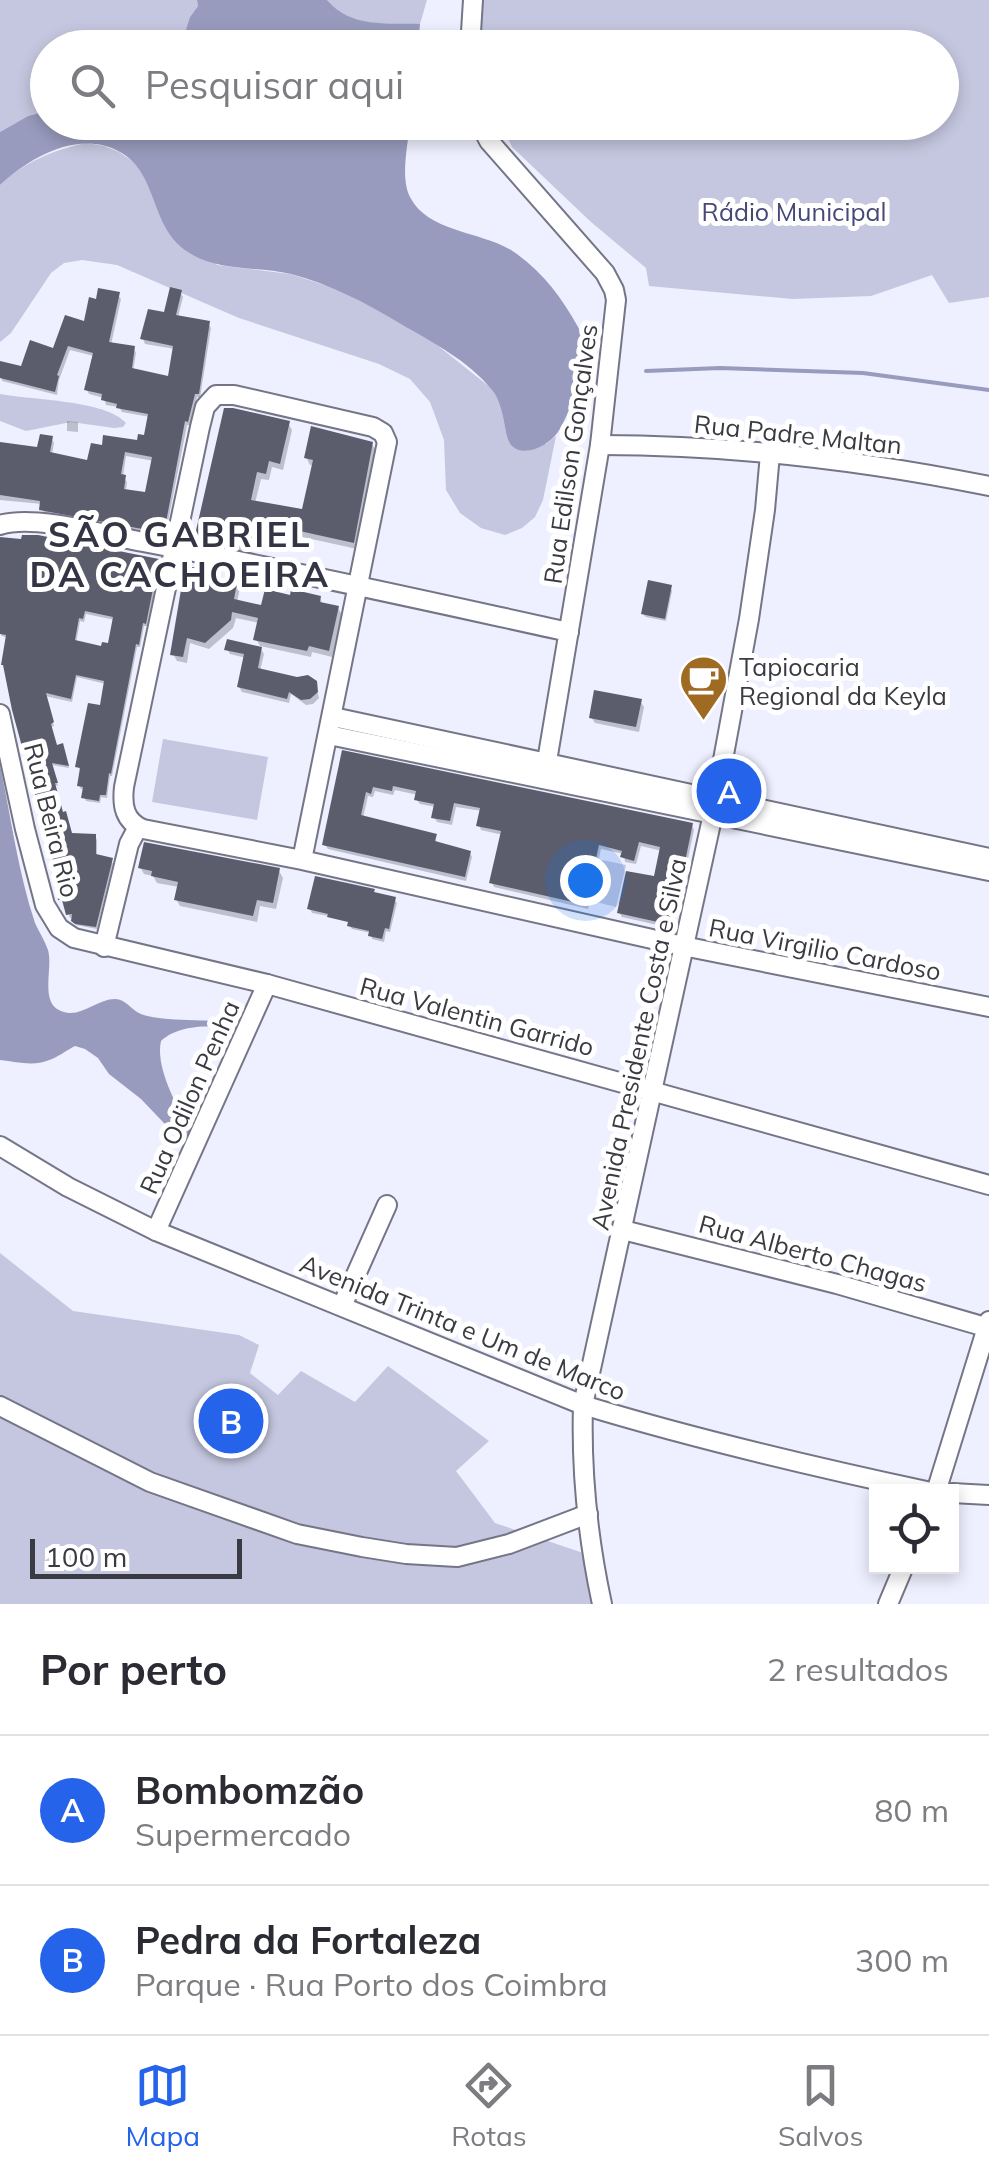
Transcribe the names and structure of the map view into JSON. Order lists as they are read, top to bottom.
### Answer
{
  "streets": {
    "street": [
      "Rua Padre Maltan",
      "Rua Edilson Gonçalves",
      "Rua Beira Rio",
      "Rua Virgilio Cardoso",
      "Rua Valentin Garrido",
      "Avenida Presidente Costa e Silva",
      "Rua Odilon Penha",
      "Rua Alberto Chagas",
      "Avenida Trinta e Um de Marco"
    ]
  },
  "crossings": [
    ["Rua Padre Maltan", "Rua Edilson Gonçalves"],
    ["Rua Padre Maltan", "Avenida Presidente Costa e Silva"],
    ["Rua Beira Rio", "Rua Valentin Garrido"],
    ["Rua Virgilio Cardoso", "Avenida Presidente Costa e Silva"],
    ["Rua Valentin Garrido", "Avenida Presidente Costa e Silva"],
    ["Rua Valentin Garrido", "Rua Odilon Penha"],
    ["Avenida Presidente Costa e Silva", "Rua Alberto Chagas"],
    ["Avenida Presidente Costa e Silva", "Avenida Trinta e Um de Marco"],
    ["Rua Odilon Penha", "Avenida Trinta e Um de Marco"]
  ],
  "districts": ["SÃO GABRIEL DA CACHOEIRA"],
  "parks": ["Rádio Municipal"],
  "places": {
    "cafe": ["Tapiocaria Regional da Keyla"]
  },
  "scale_bar": "100 m",
  "page": {
    "search": "Pesquisar aqui",
    "pins": ["A", "B"],
    "scale": "100 m",
    "heading": ["Por perto", "2 resultados"],
    "list": [
      {
        "mark": "A",
        "name": "Bombomzão",
        "note": "Supermercado",
        "value": "80 m"
      },
      {
        "mark": "B",
        "name": "Pedra da Fortaleza",
        "note": "Parque · Rua Porto dos Coimbra",
        "value": "300 m"
      }
    ],
    "nav": ["Mapa", "Rotas", "Salvos"]
  }
}
